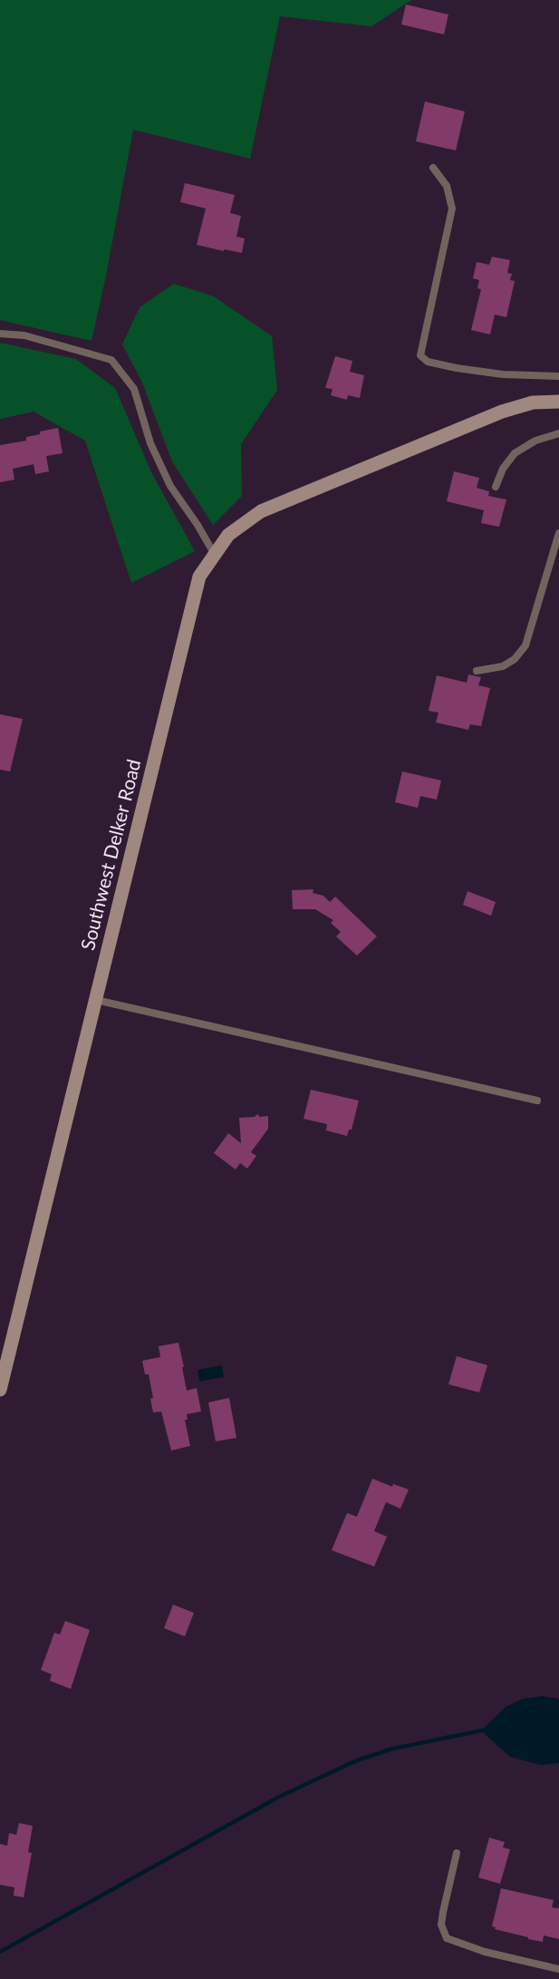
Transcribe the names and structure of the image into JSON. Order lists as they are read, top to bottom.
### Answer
{
  "streets": {
    "street": ["Southwest Delker Road"]
  }
}
